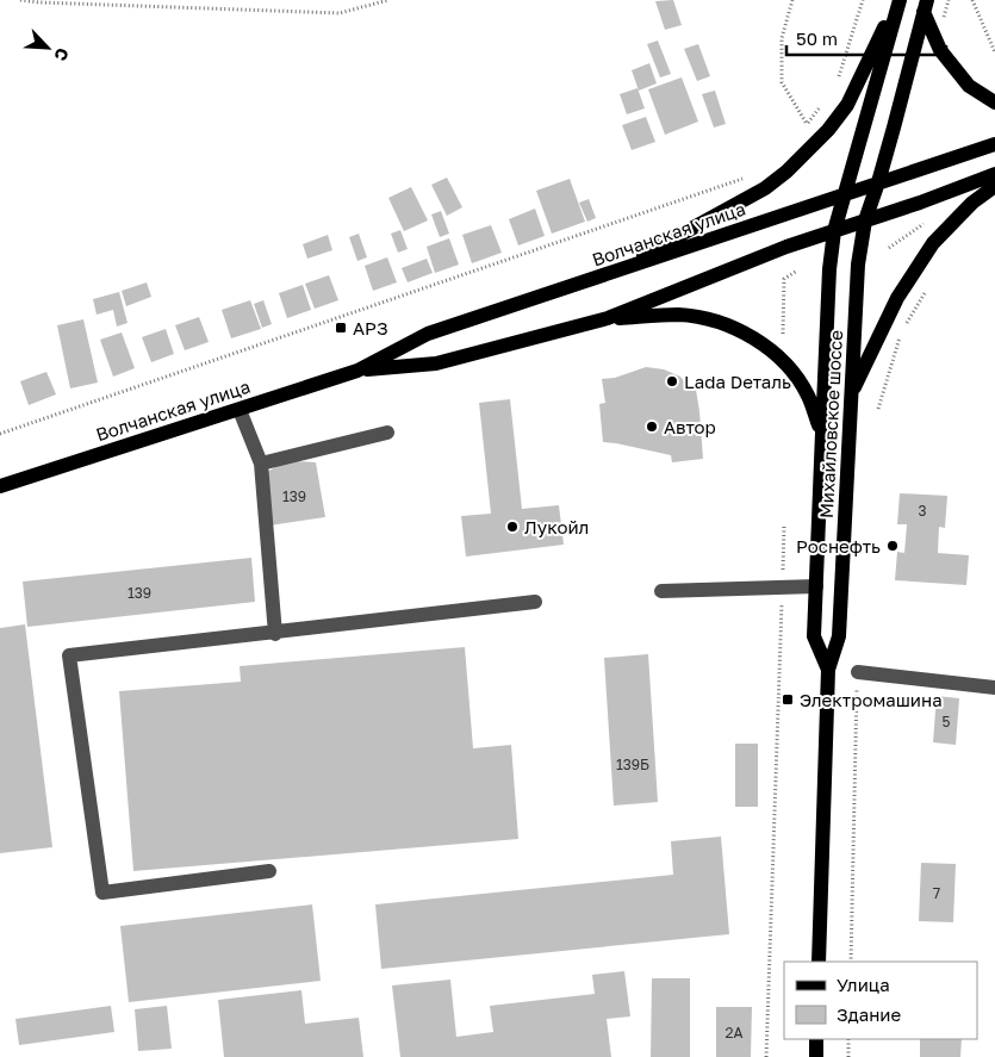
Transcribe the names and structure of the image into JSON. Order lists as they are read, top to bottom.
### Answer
{
  "streets": {
    "main road": ["Волчанская улица", "Михайловское шоссе"]
  },
  "crossings": [
    ["Волчанская улица", "Михайловское шоссе"]
  ],
  "places": {
    "transit": ["АРЗ", "Электромашина"],
    "other": [
      "Lada Dеталь",
      "Автор",
      "Лукойл",
      "Роснефть"
    ]
  },
  "house_numbers": [
    "139",
    "3",
    "139",
    "5",
    "139Б",
    "7",
    "2А"
  ],
  "legend": ["Улица", "Здание"],
  "scale_bar": "50 m",
  "north": "bottom right"
}
